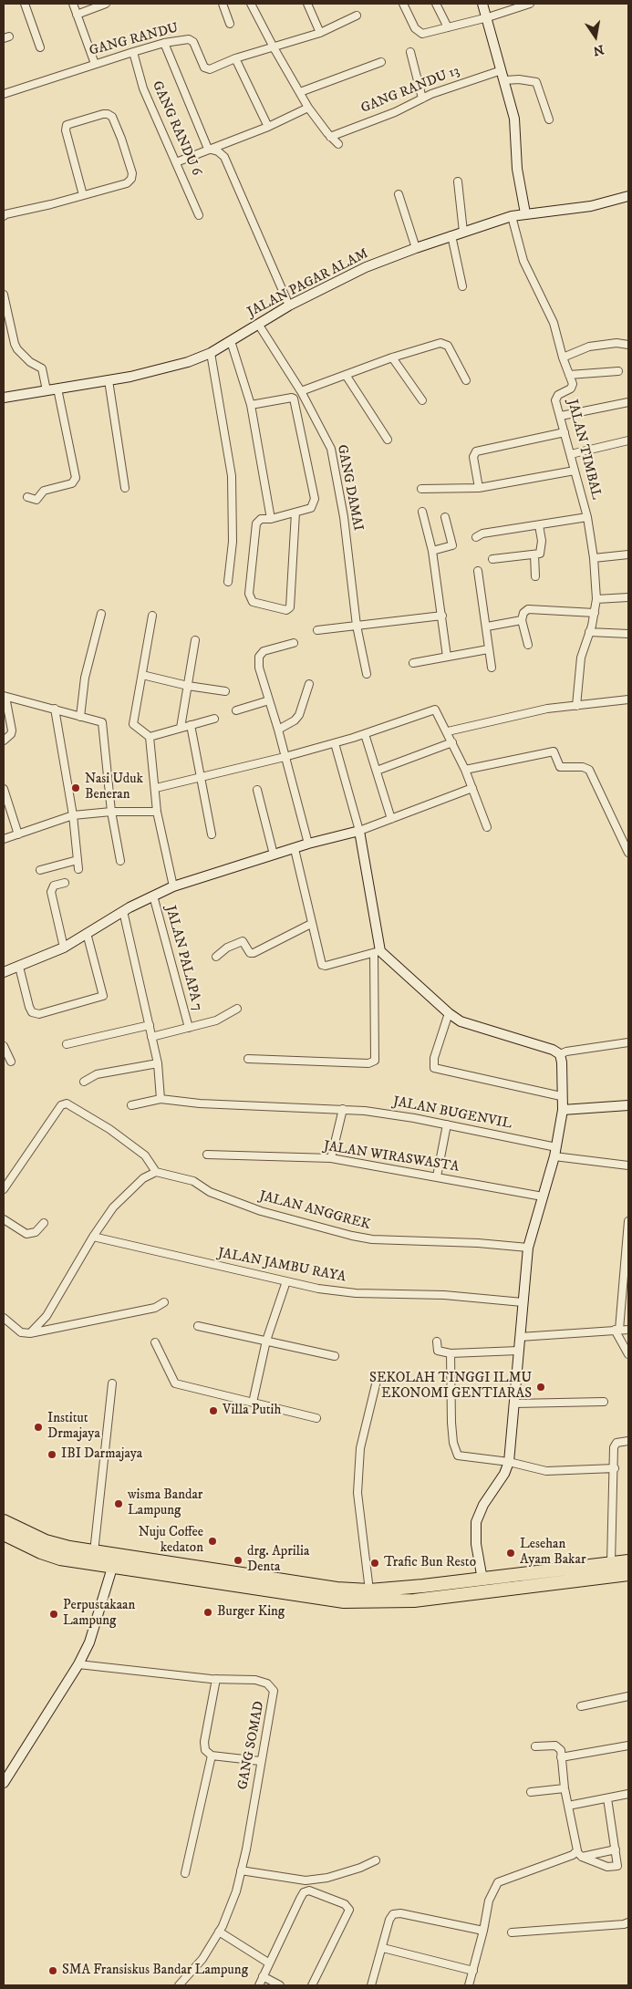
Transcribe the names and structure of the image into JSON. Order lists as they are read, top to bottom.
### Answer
{
  "streets": {
    "street": [
      "GANG RANDU",
      "GANG RANDU 13",
      "GANG RANDU 6",
      "JALAN PAGAR ALAM",
      "JALAN TIMBAL",
      "GANG DAMAI",
      "JALAN PALAPA 7",
      "JALAN BUGENVIL",
      "JALAN WIRASWASTA",
      "JALAN ANGGREK",
      "JALAN JAMBU RAYA",
      "GANG SOMAD"
    ]
  },
  "crossings": [
    ["GANG RANDU", "GANG RANDU 6"],
    ["JALAN PAGAR ALAM", "GANG DAMAI"]
  ],
  "places": [
    "Nasi Uduk Beneran",
    "SEKOLAH TINGGI ILMU EKONOMI GENTIARAS",
    "Villa Putih",
    "Institut Drmajaya",
    "IBI Darmajaya",
    "wisma Bandar Lampung",
    "Nuju Coffee kedaton",
    "Lesehan Ayam Bakar",
    "drg. Aprilia Denta",
    "Trafic Bun Resto",
    "Burger King",
    "Perpustakaan Lampung",
    "SMA Fransiskus Bandar Lampung"
  ],
  "north": "bottom"
}
